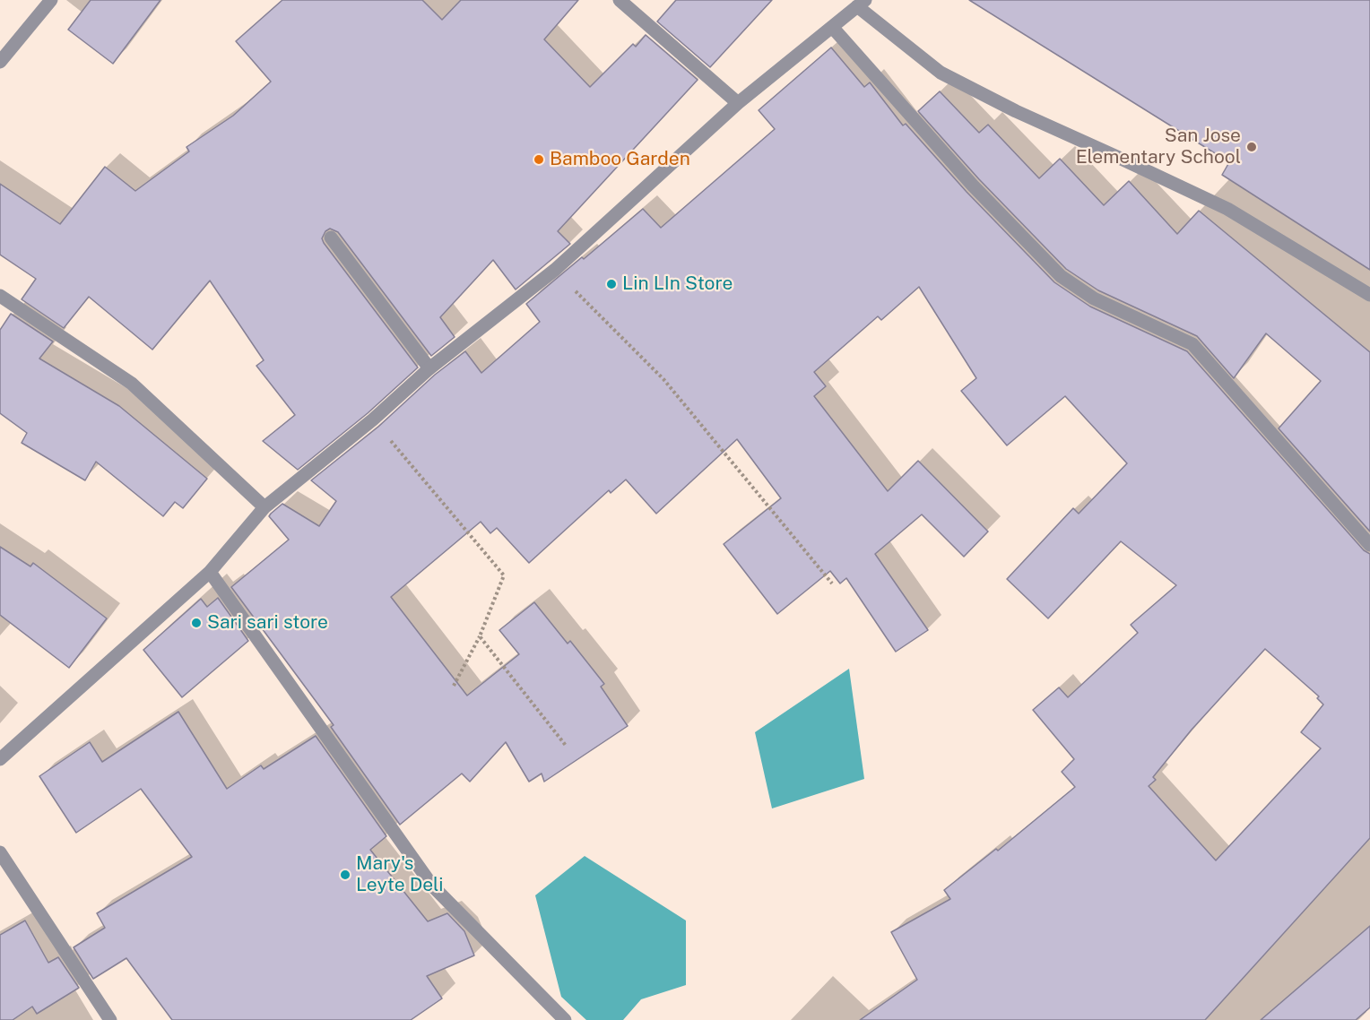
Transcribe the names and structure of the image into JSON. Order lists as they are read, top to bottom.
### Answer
{
  "places": [
    "San Jose Elementary School",
    "Bamboo Garden",
    "Lin LIn Store",
    "Sari sari store",
    "Mary's Leyte Deli"
  ]
}
